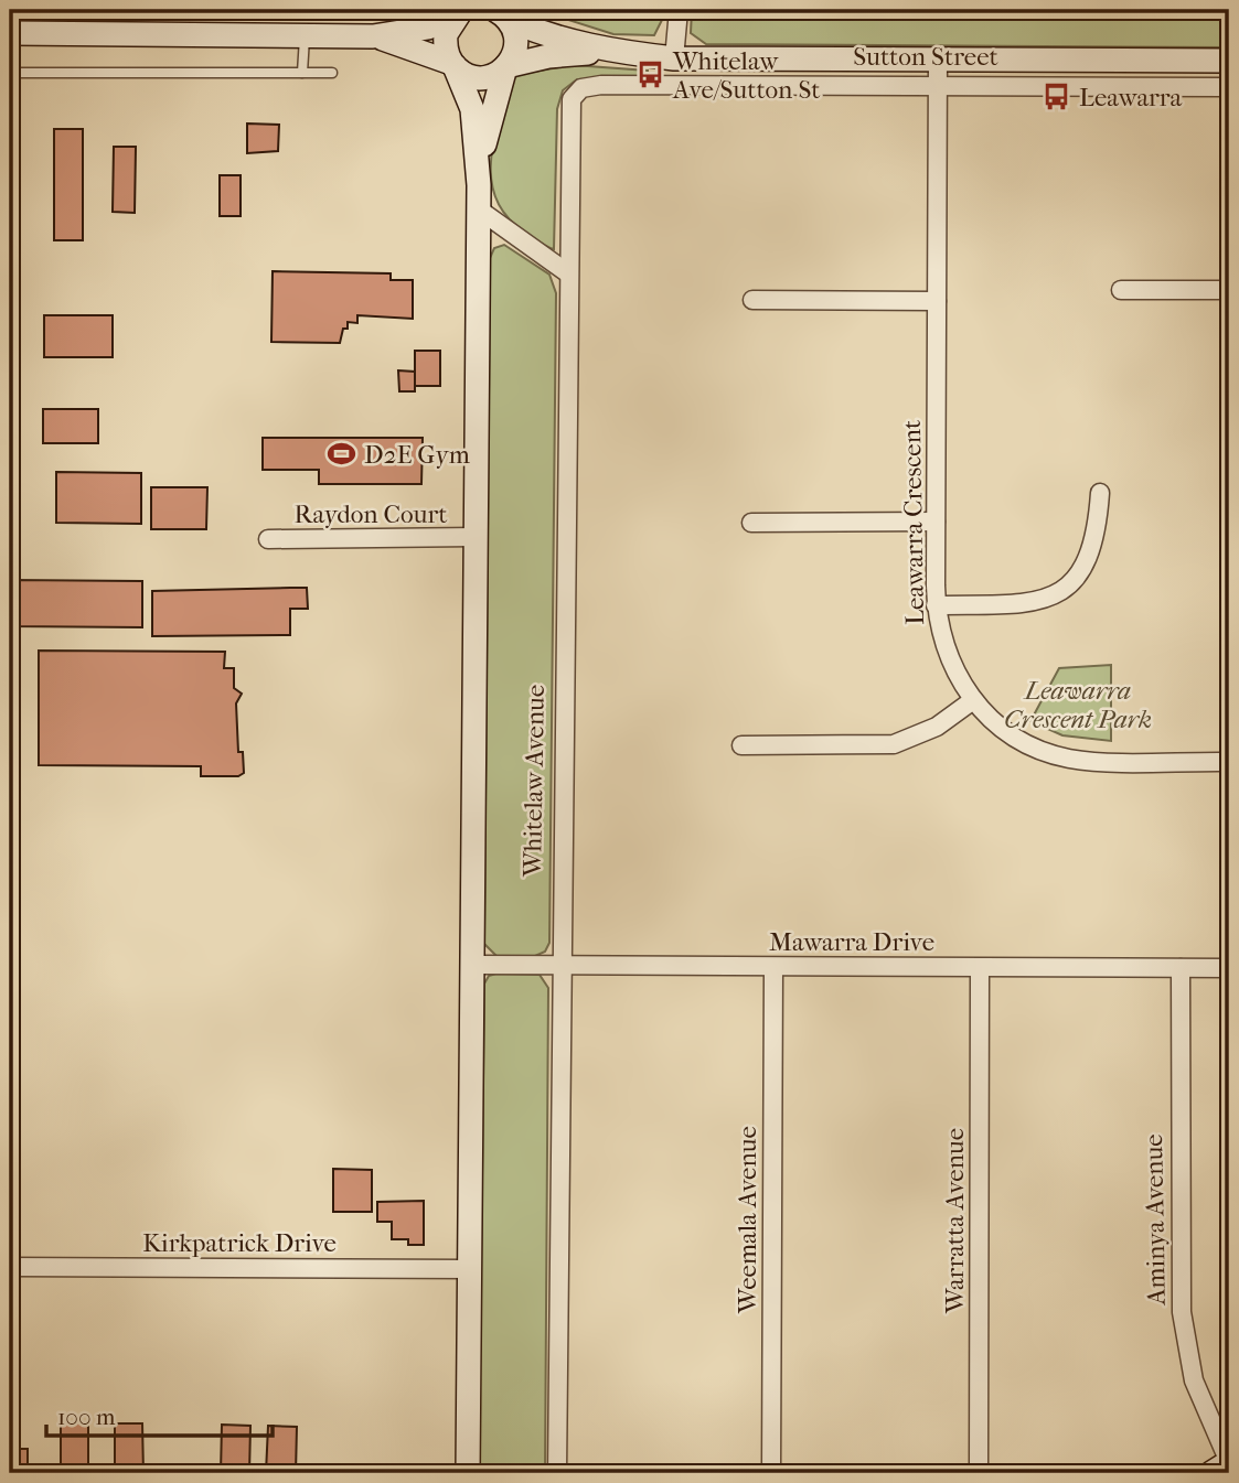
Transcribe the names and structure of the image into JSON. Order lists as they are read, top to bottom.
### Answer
{
  "streets": {
    "street": [
      "Sutton Street",
      "Raydon Court",
      "Leawarra Crescent",
      "Whitelaw Avenue",
      "Mawarra Drive",
      "Weemala Avenue",
      "Aminya Avenue",
      "Warratta Avenue",
      "Kirkpatrick Drive"
    ]
  },
  "crossings": [
    ["Sutton Street", "Leawarra Crescent"],
    ["Sutton Street", "Whitelaw Avenue"],
    ["Whitelaw Avenue", "Mawarra Drive"],
    ["Mawarra Drive", "Weemala Avenue"],
    ["Mawarra Drive", "Aminya Avenue"],
    ["Mawarra Drive", "Warratta Avenue"]
  ],
  "parks": ["Leawarra Crescent Park"],
  "places": {
    "bus stop": ["Whitelaw Ave/Sutton St", "Leawarra"],
    "sports": ["D2E Gym"]
  },
  "scale_bar": "100 m"
}
